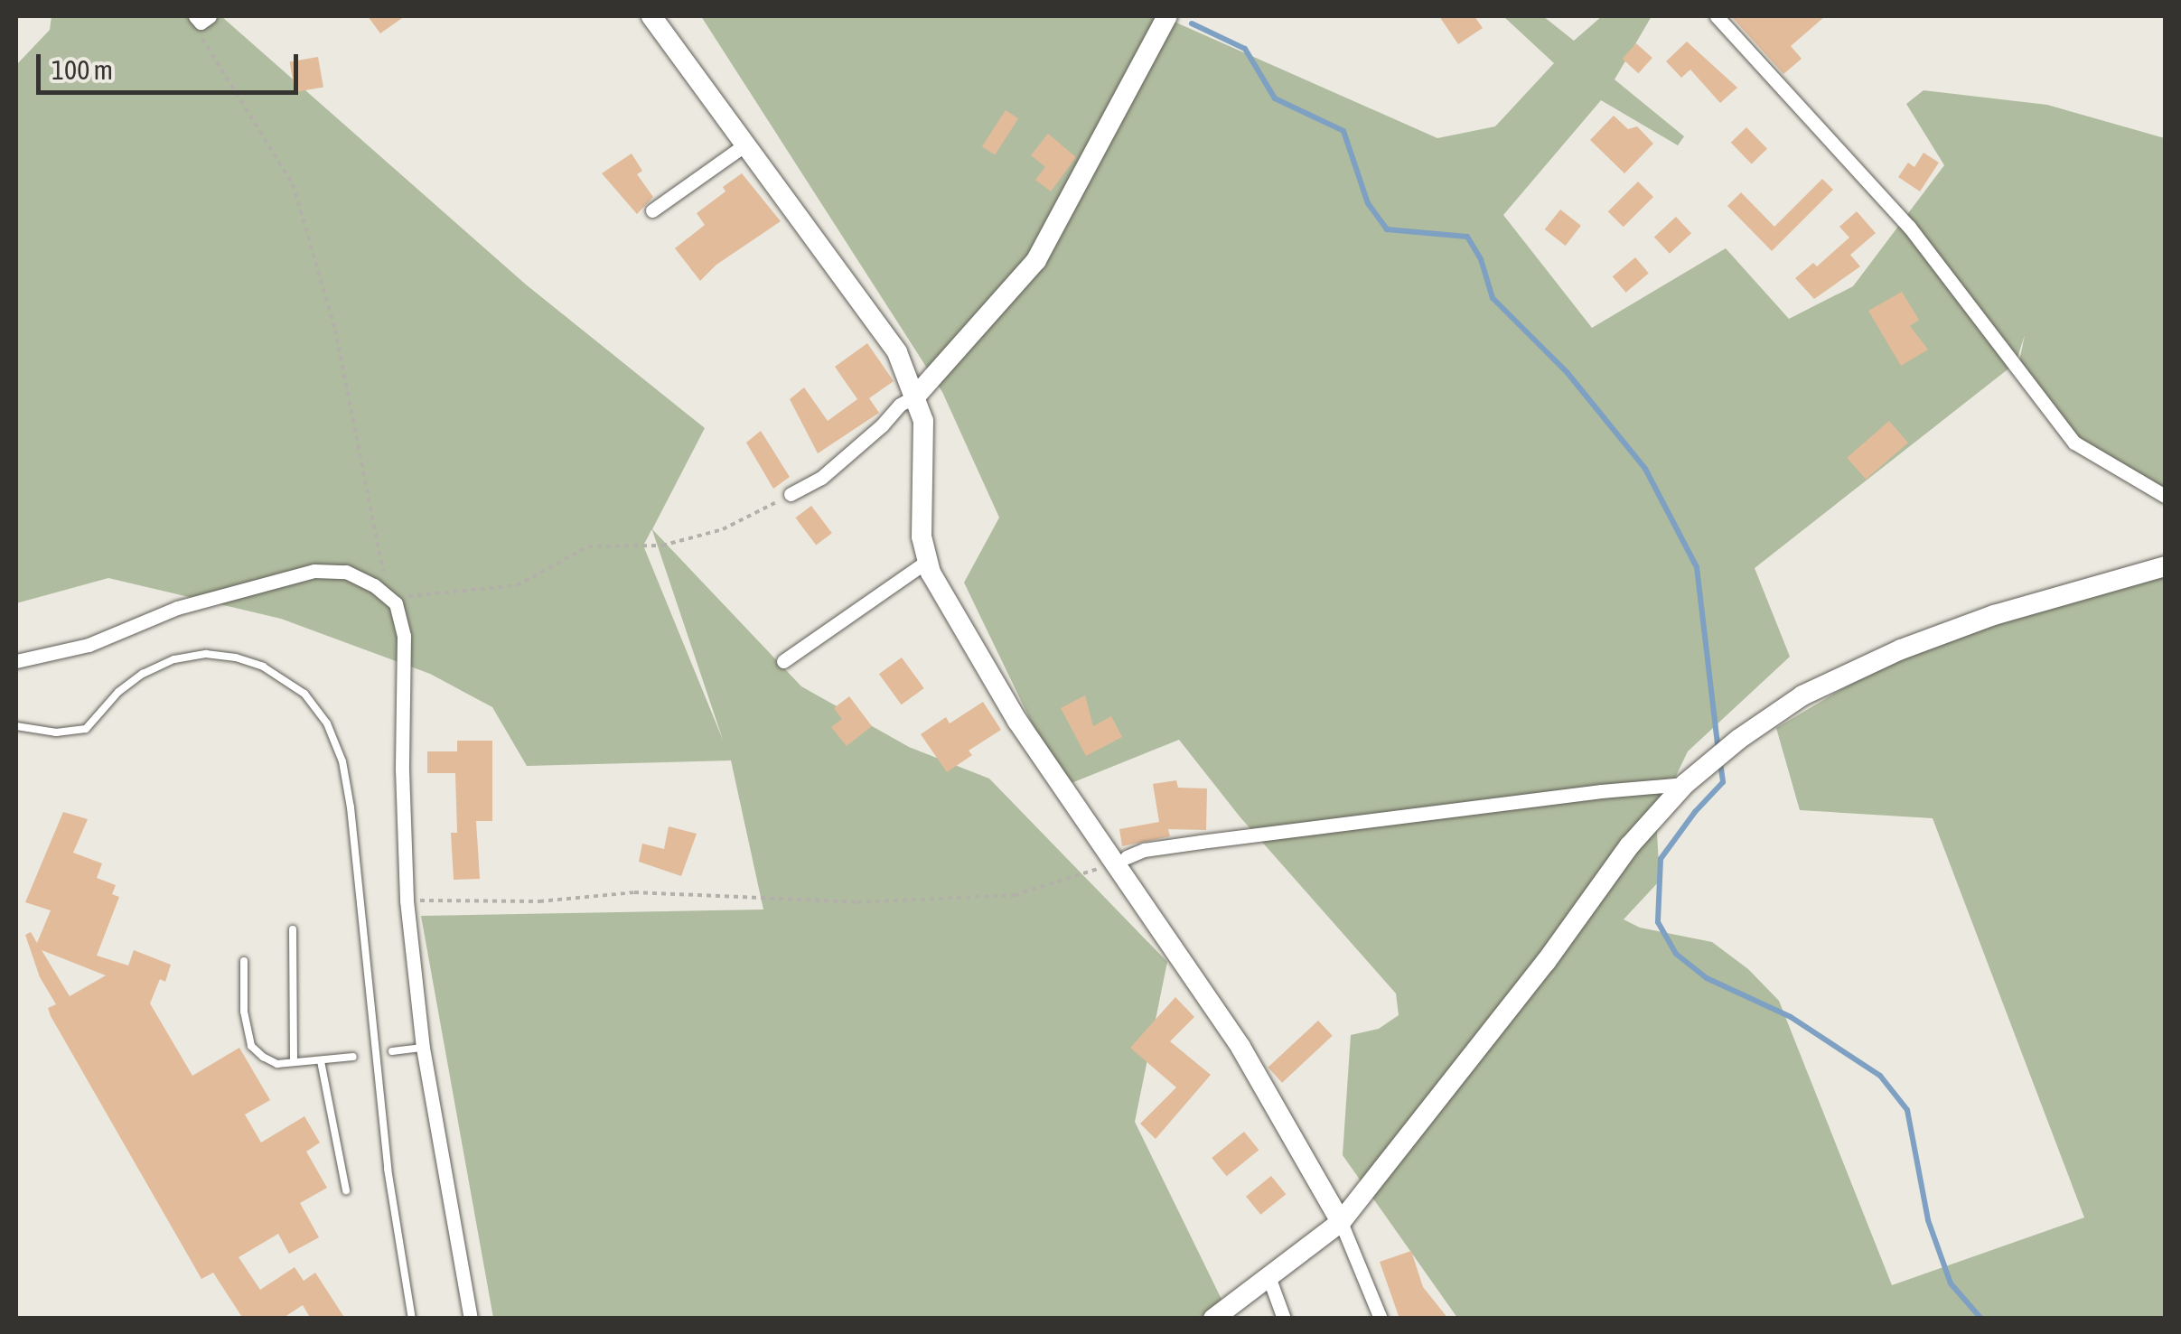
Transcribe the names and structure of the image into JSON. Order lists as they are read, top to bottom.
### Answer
{
  "scale_bar": "100 m"
}
